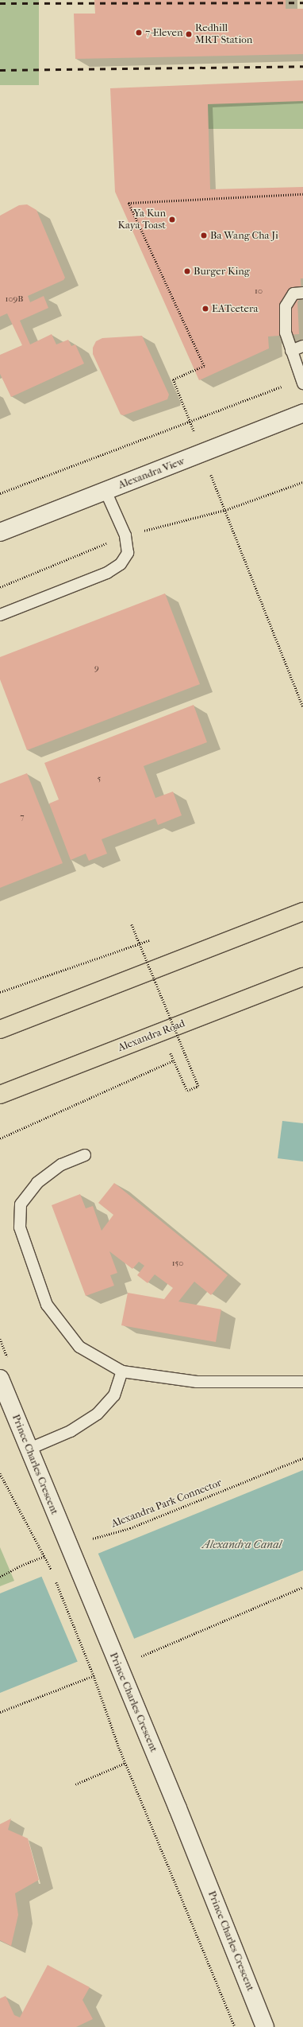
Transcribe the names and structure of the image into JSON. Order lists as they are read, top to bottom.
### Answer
{
  "streets": {
    "main road": ["Alexandra Road"],
    "street": ["Alexandra View", "Prince Charles Crescent"],
    "path": ["Alexandra Park Connector"]
  },
  "crossings": [
    ["Prince Charles Crescent", "Alexandra Park Connector"]
  ],
  "water": ["Alexandra Canal"],
  "places": [
    "7-Eleven",
    "Redhill MRT Station",
    "Ya Kun Kaya Toast",
    "Ba Wang Cha Ji",
    "Burger King",
    "EATcetera"
  ],
  "house_numbers": [
    "10",
    "109B",
    "9",
    "5",
    "7",
    "150"
  ]
}
